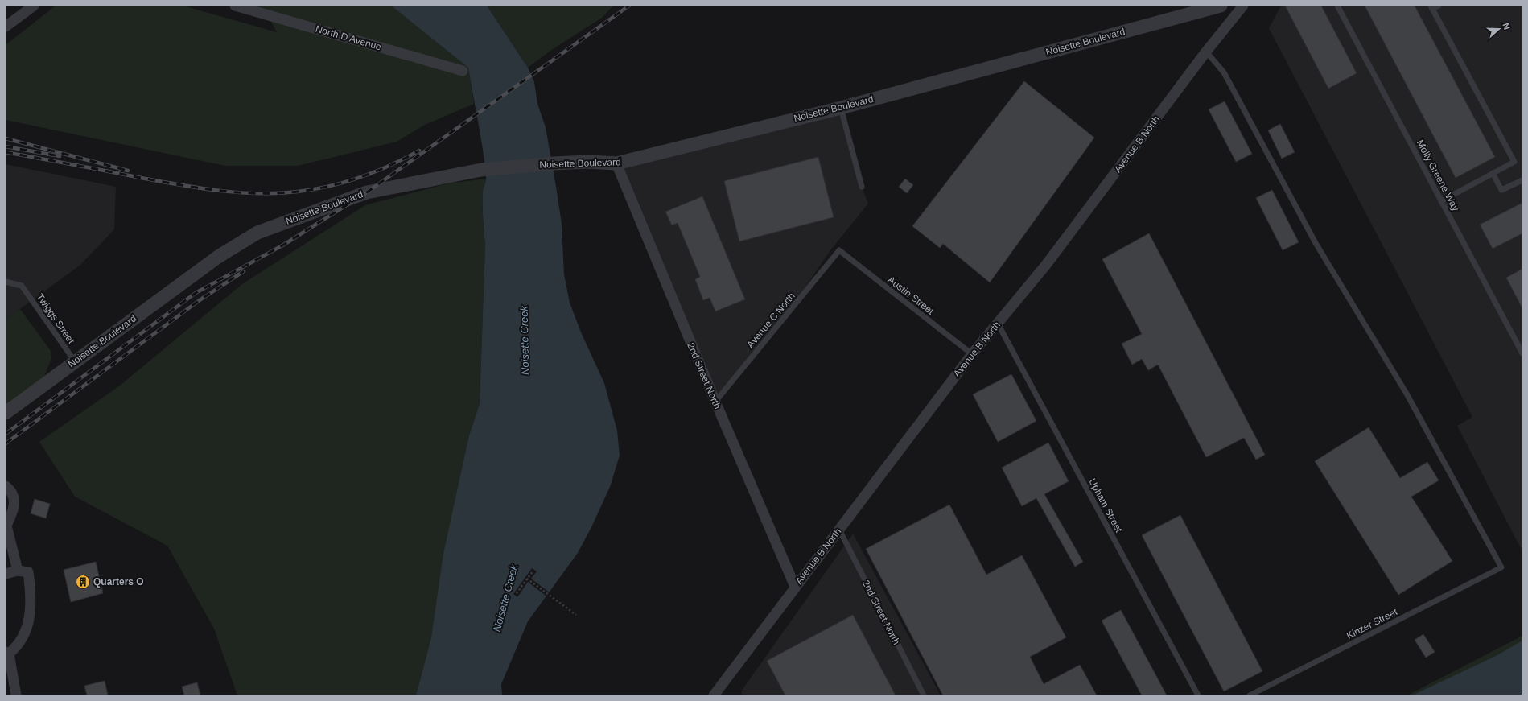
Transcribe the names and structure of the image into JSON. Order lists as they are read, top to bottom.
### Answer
{
  "streets": {
    "street": [
      "North D Avenue",
      "Noisette Boulevard",
      "Avenue B North",
      "2nd Street North"
    ],
    "lane": [
      "Molly Greene Way",
      "Austin Street",
      "Twiggs Street",
      "Avenue C North",
      "Upham Street",
      "Kinzer Street"
    ]
  },
  "crossings": [
    ["Noisette Boulevard", "Twiggs Street"],
    ["Noisette Boulevard", "2nd Street North"],
    ["Avenue B North", "Austin Street"],
    ["Avenue B North", "2nd Street North"],
    ["Avenue B North", "Upham Street"],
    ["Avenue B North", "Kinzer Street"],
    ["Austin Street", "Avenue C North"],
    ["Avenue C North", "2nd Street North"]
  ],
  "water": ["Noisette Creek"],
  "places": {
    "building": ["Quarters O"]
  },
  "north": "right"
}
